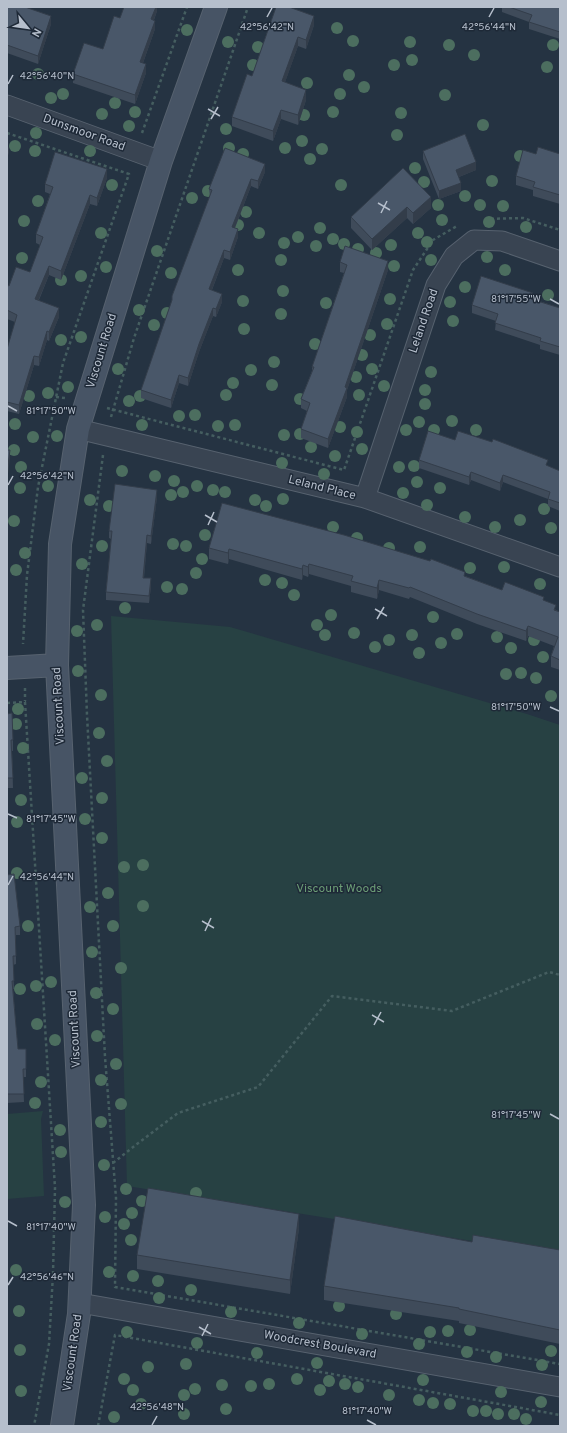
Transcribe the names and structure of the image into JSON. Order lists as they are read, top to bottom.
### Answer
{
  "streets": {
    "street": [
      "Dunsmoor Road",
      "Leland Road",
      "Viscount Road",
      "Leland Place",
      "Woodcrest Boulevard"
    ]
  },
  "crossings": [
    ["Dunsmoor Road", "Viscount Road"],
    ["Leland Road", "Leland Place"],
    ["Viscount Road", "Leland Place"],
    ["Viscount Road", "Woodcrest Boulevard"]
  ],
  "parks": ["Viscount Woods"],
  "north": "bottom right",
  "coordinates": [
    "42°56'42\"N",
    "42°56'44\"N",
    "42°56'40\"N",
    "81°17'55\"W",
    "81°17'50\"W",
    "81°17'45\"W",
    "81°17'40\"W",
    "42°56'46\"N",
    "42°56'48\"N"
  ]
}
